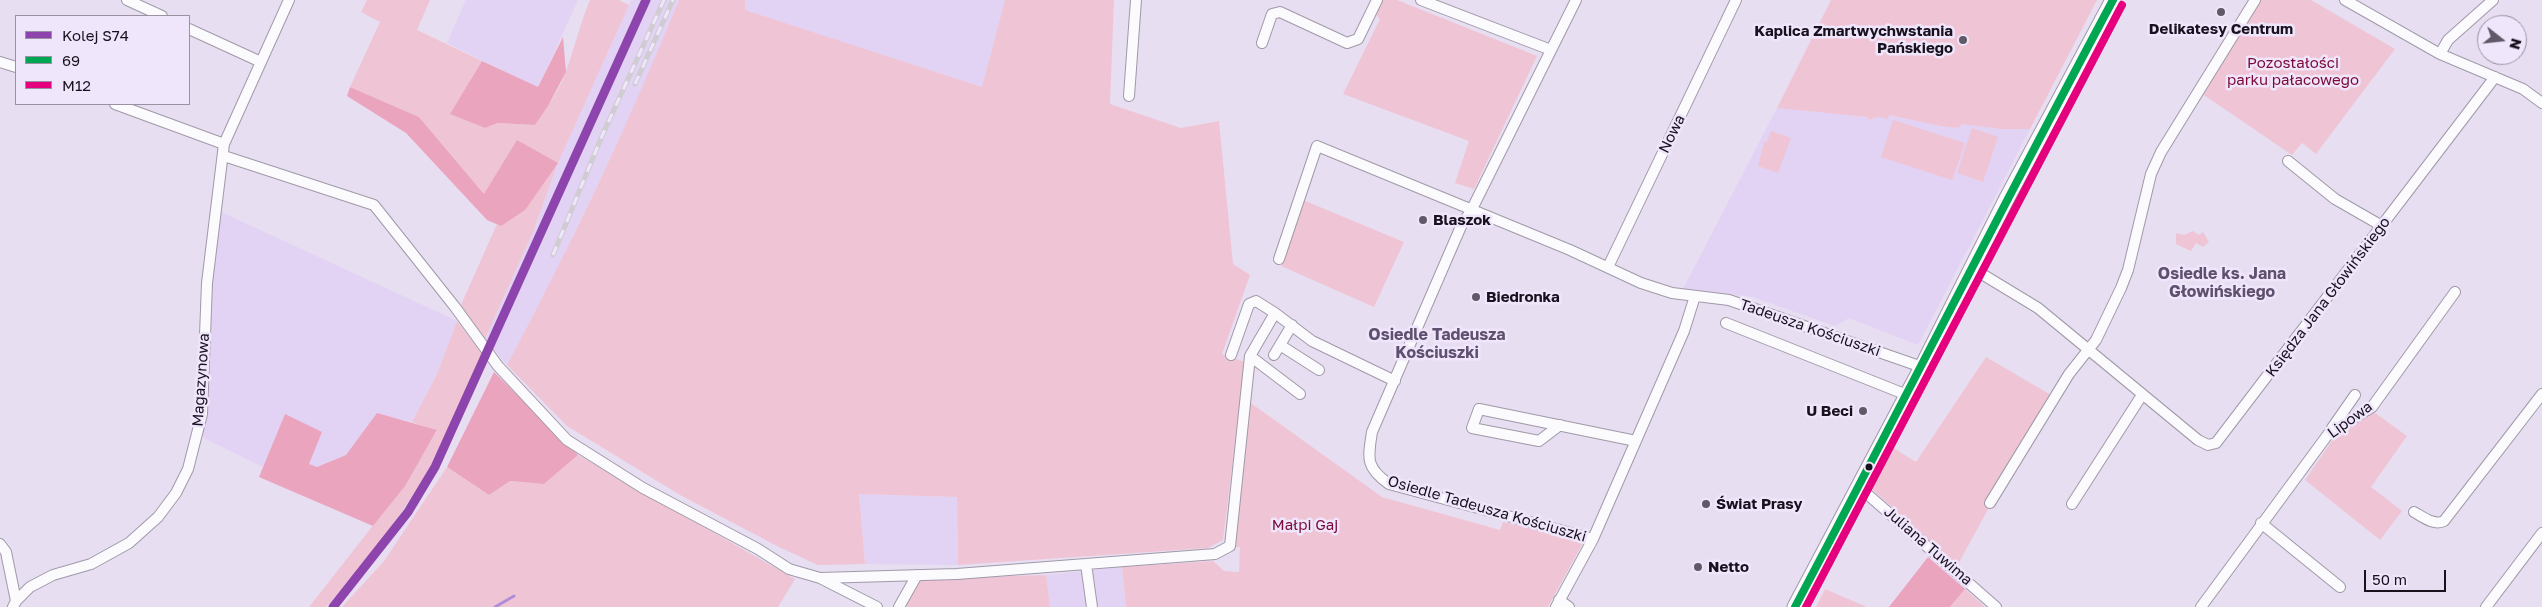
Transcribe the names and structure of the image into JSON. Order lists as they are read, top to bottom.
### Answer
{
  "streets": {
    "street": [
      "Nowa",
      "Księdza Jana Głowińskiego",
      "Tadeusza Kościuszki",
      "Magazynowa",
      "Lipowa",
      "Osiedle Tadeusza Kościuszki",
      "Juliana Tuwima"
    ]
  },
  "crossings": [
    ["Tadeusza Kościuszki", "Osiedle Tadeusza Kościuszki"]
  ],
  "districts": ["Osiedle ks. Jana Głowińskiego", "Osiedle Tadeusza Kościuszki"],
  "parks": ["Pozostałości parku pałacowego", "Małpi Gaj"],
  "places": [
    "Delikatesy Centrum",
    "Kaplica Zmartwychwstania Pańskiego",
    "Blaszok",
    "Biedronka",
    "U Beci",
    "Świat Prasy",
    "Netto"
  ],
  "lines": ["rail line S74", "transit line 69", "transit line M12"],
  "legend": ["Kolej S74", "69", "M12"],
  "scale_bar": "50 m",
  "north": "right"
}
